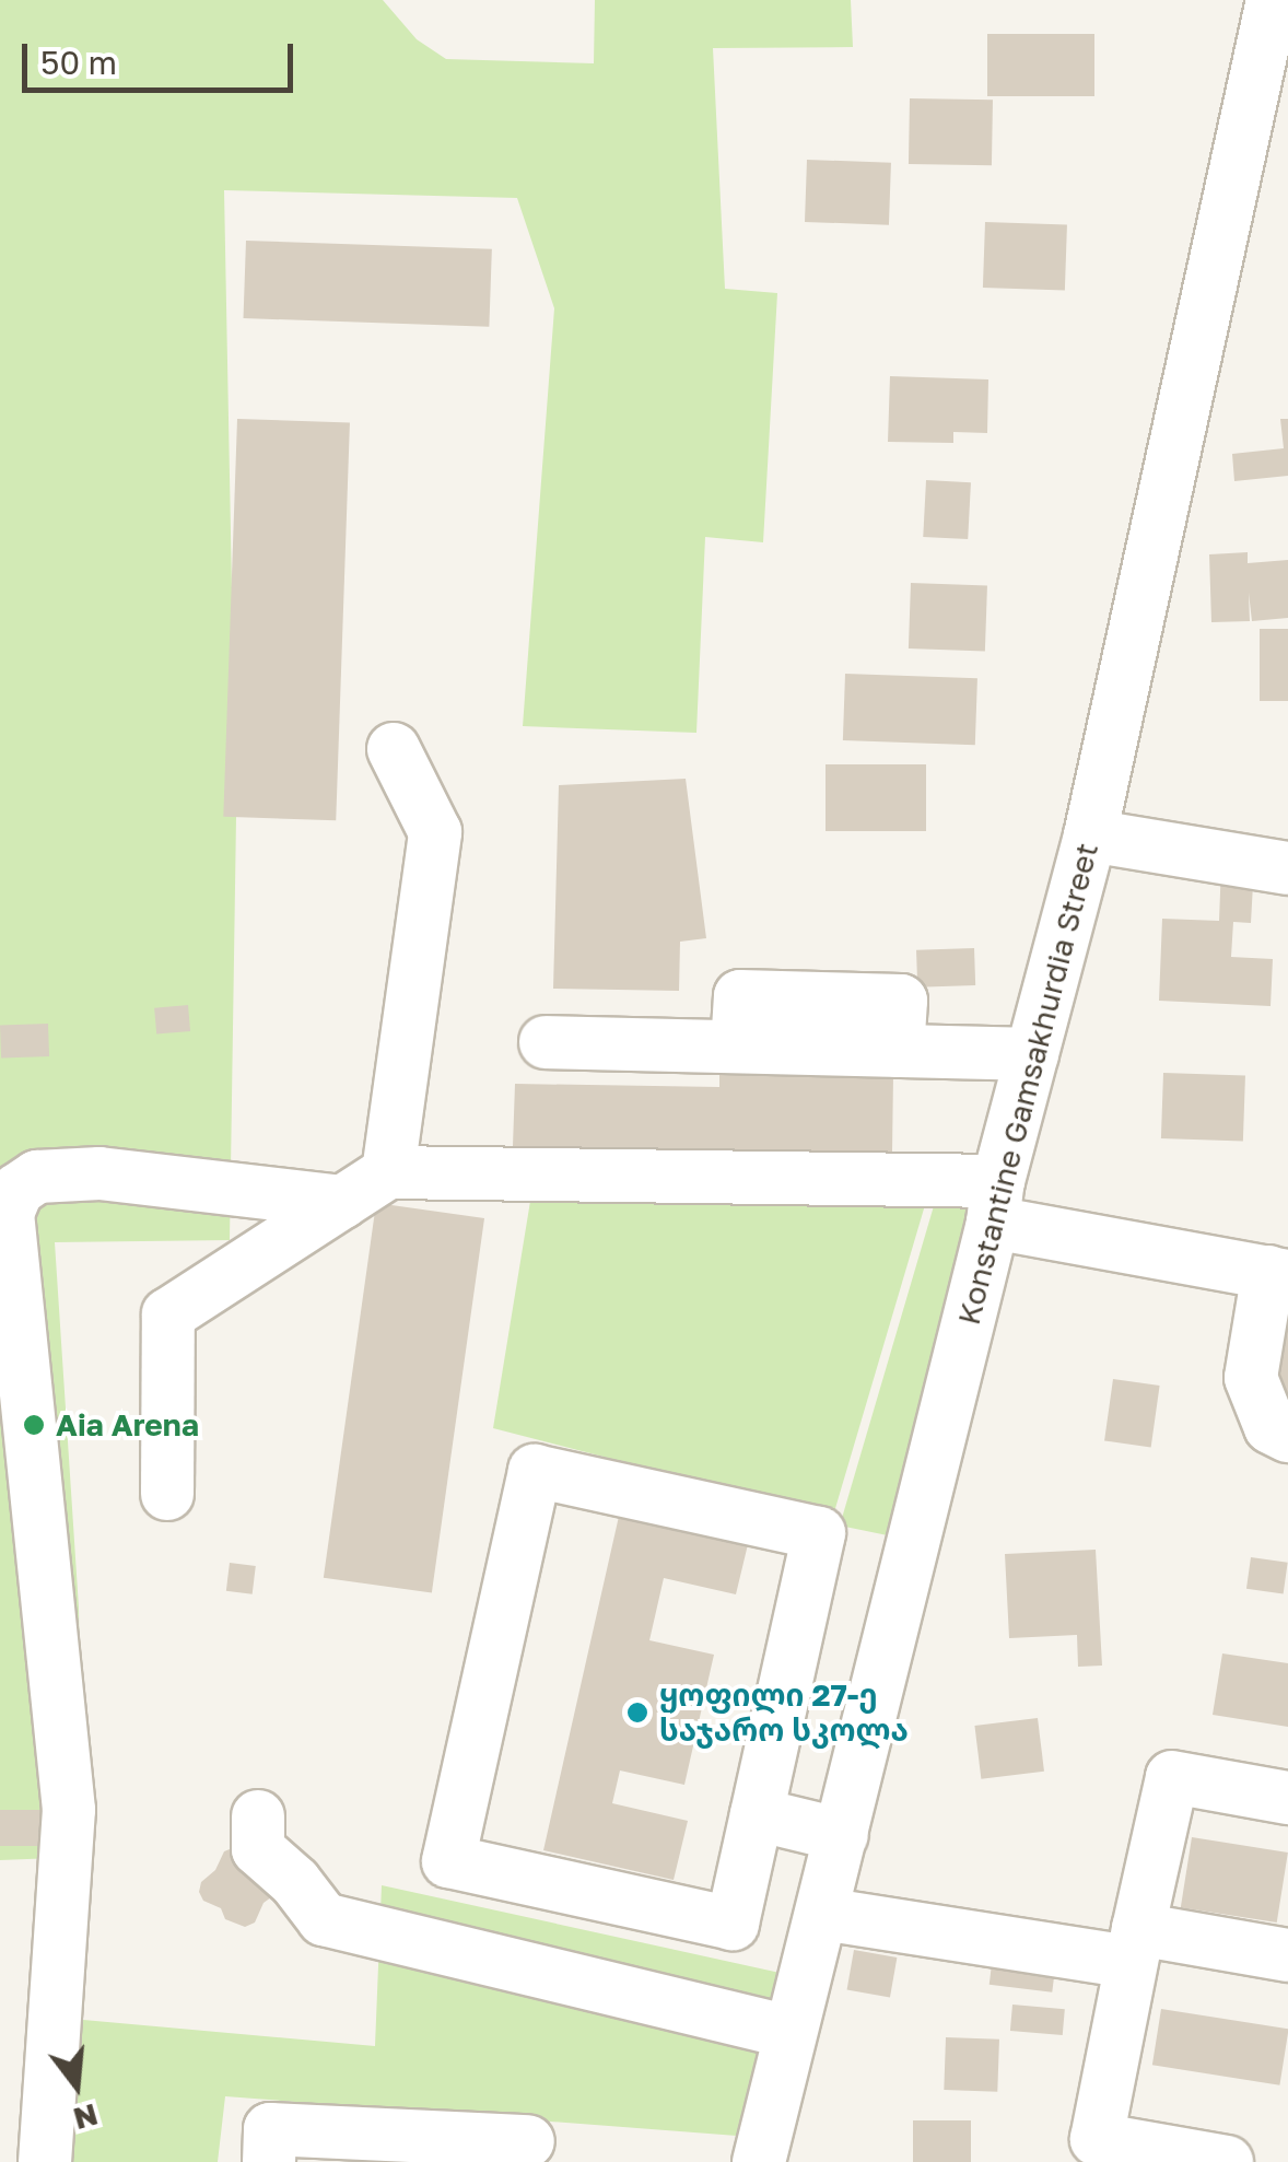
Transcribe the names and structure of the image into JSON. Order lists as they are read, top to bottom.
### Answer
{
  "streets": {
    "street": ["Konstantine Gamsakhurdia Street"]
  },
  "places": ["Aia Arena", "ყოფილი 27-ე საჯარო სკოლა"],
  "scale_bar": "50 m",
  "north": "bottom"
}
